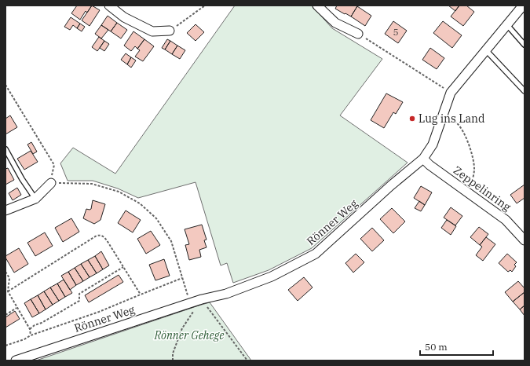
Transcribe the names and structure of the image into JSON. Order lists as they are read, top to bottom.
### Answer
{
  "streets": {
    "street": ["Zeppelinring", "Rönner Weg"]
  },
  "crossings": [
    ["Zeppelinring", "Rönner Weg"]
  ],
  "parks": ["Rönner Gehege"],
  "places": ["Lug ins Land"],
  "house_numbers": ["5"],
  "scale_bar": "50 m"
}
